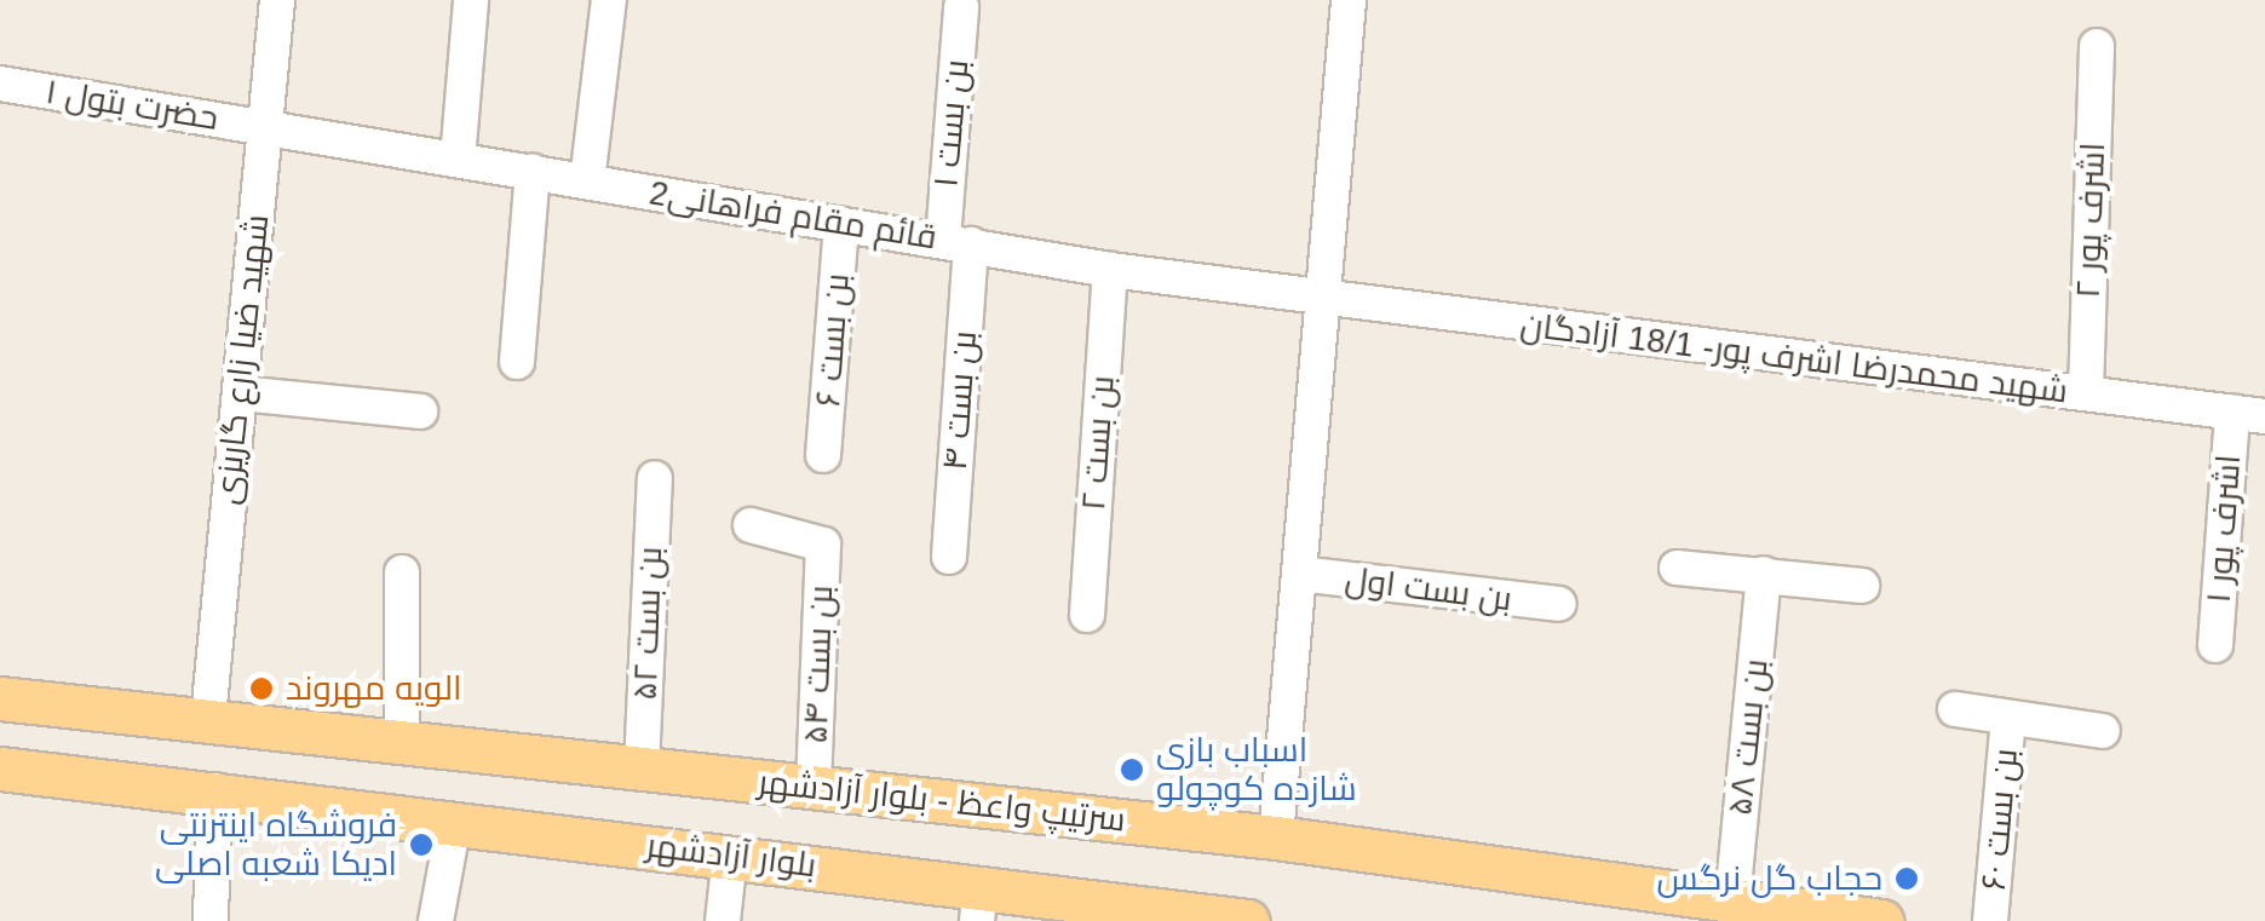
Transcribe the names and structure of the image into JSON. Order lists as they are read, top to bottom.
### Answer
{
  "streets": {
    "main road": ["سرتیپ واعظ - بلوار آزادشهر", "بلوار آزادشهر"],
    "street": [
      "حضرت بتول ۱",
      "بن بست ۱",
      "2قائم مقام فراهانی",
      "۲ اشرف پور",
      "بن بست ۶",
      "شهید محمدرضا اشرف پور- 18/1 آزادگان",
      "شهید ضیا زارع گاریزی",
      "بن بست ۴",
      "بن بست ۲",
      "۱ اشرف پور",
      "بن بست اول",
      "بن بست ۵۲",
      "بن بست ۵۴",
      "بن بست ۵۸",
      "بن بست ۶۰"
    ]
  },
  "crossings": [
    ["حضرت بتول ۱", "2قائم مقام فراهانی"],
    ["حضرت بتول ۱", "شهید ضیا زارع گاریزی"],
    ["بن بست ۱", "2قائم مقام فراهانی"],
    ["بن بست ۱", "بن بست ۴"],
    ["2قائم مقام فراهانی", "بن بست ۶"],
    ["2قائم مقام فراهانی", "شهید محمدرضا اشرف پور- 18/1 آزادگان"],
    ["2قائم مقام فراهانی", "شهید ضیا زارع گاریزی"],
    ["2قائم مقام فراهانی", "بن بست ۴"],
    ["2قائم مقام فراهانی", "بن بست ۲"],
    ["۲ اشرف پور", "شهید محمدرضا اشرف پور- 18/1 آزادگان"],
    ["شهید محمدرضا اشرف پور- 18/1 آزادگان", "۱ اشرف پور"],
    ["شهید ضیا زارع گاریزی", "سرتیپ واعظ - بلوار آزادشهر"],
    ["بن بست ۵۲", "سرتیپ واعظ - بلوار آزادشهر"],
    ["بن بست ۵۴", "سرتیپ واعظ - بلوار آزادشهر"],
    ["بن بست ۵۸", "سرتیپ واعظ - بلوار آزادشهر"]
  ],
  "places": [
    "الویه مهروند",
    "اسباب بازی شازده کوچولو",
    "فروشگاه اینترنتی ادیکا شعبه اصلی",
    "حجاب گل نرگس"
  ]
}
